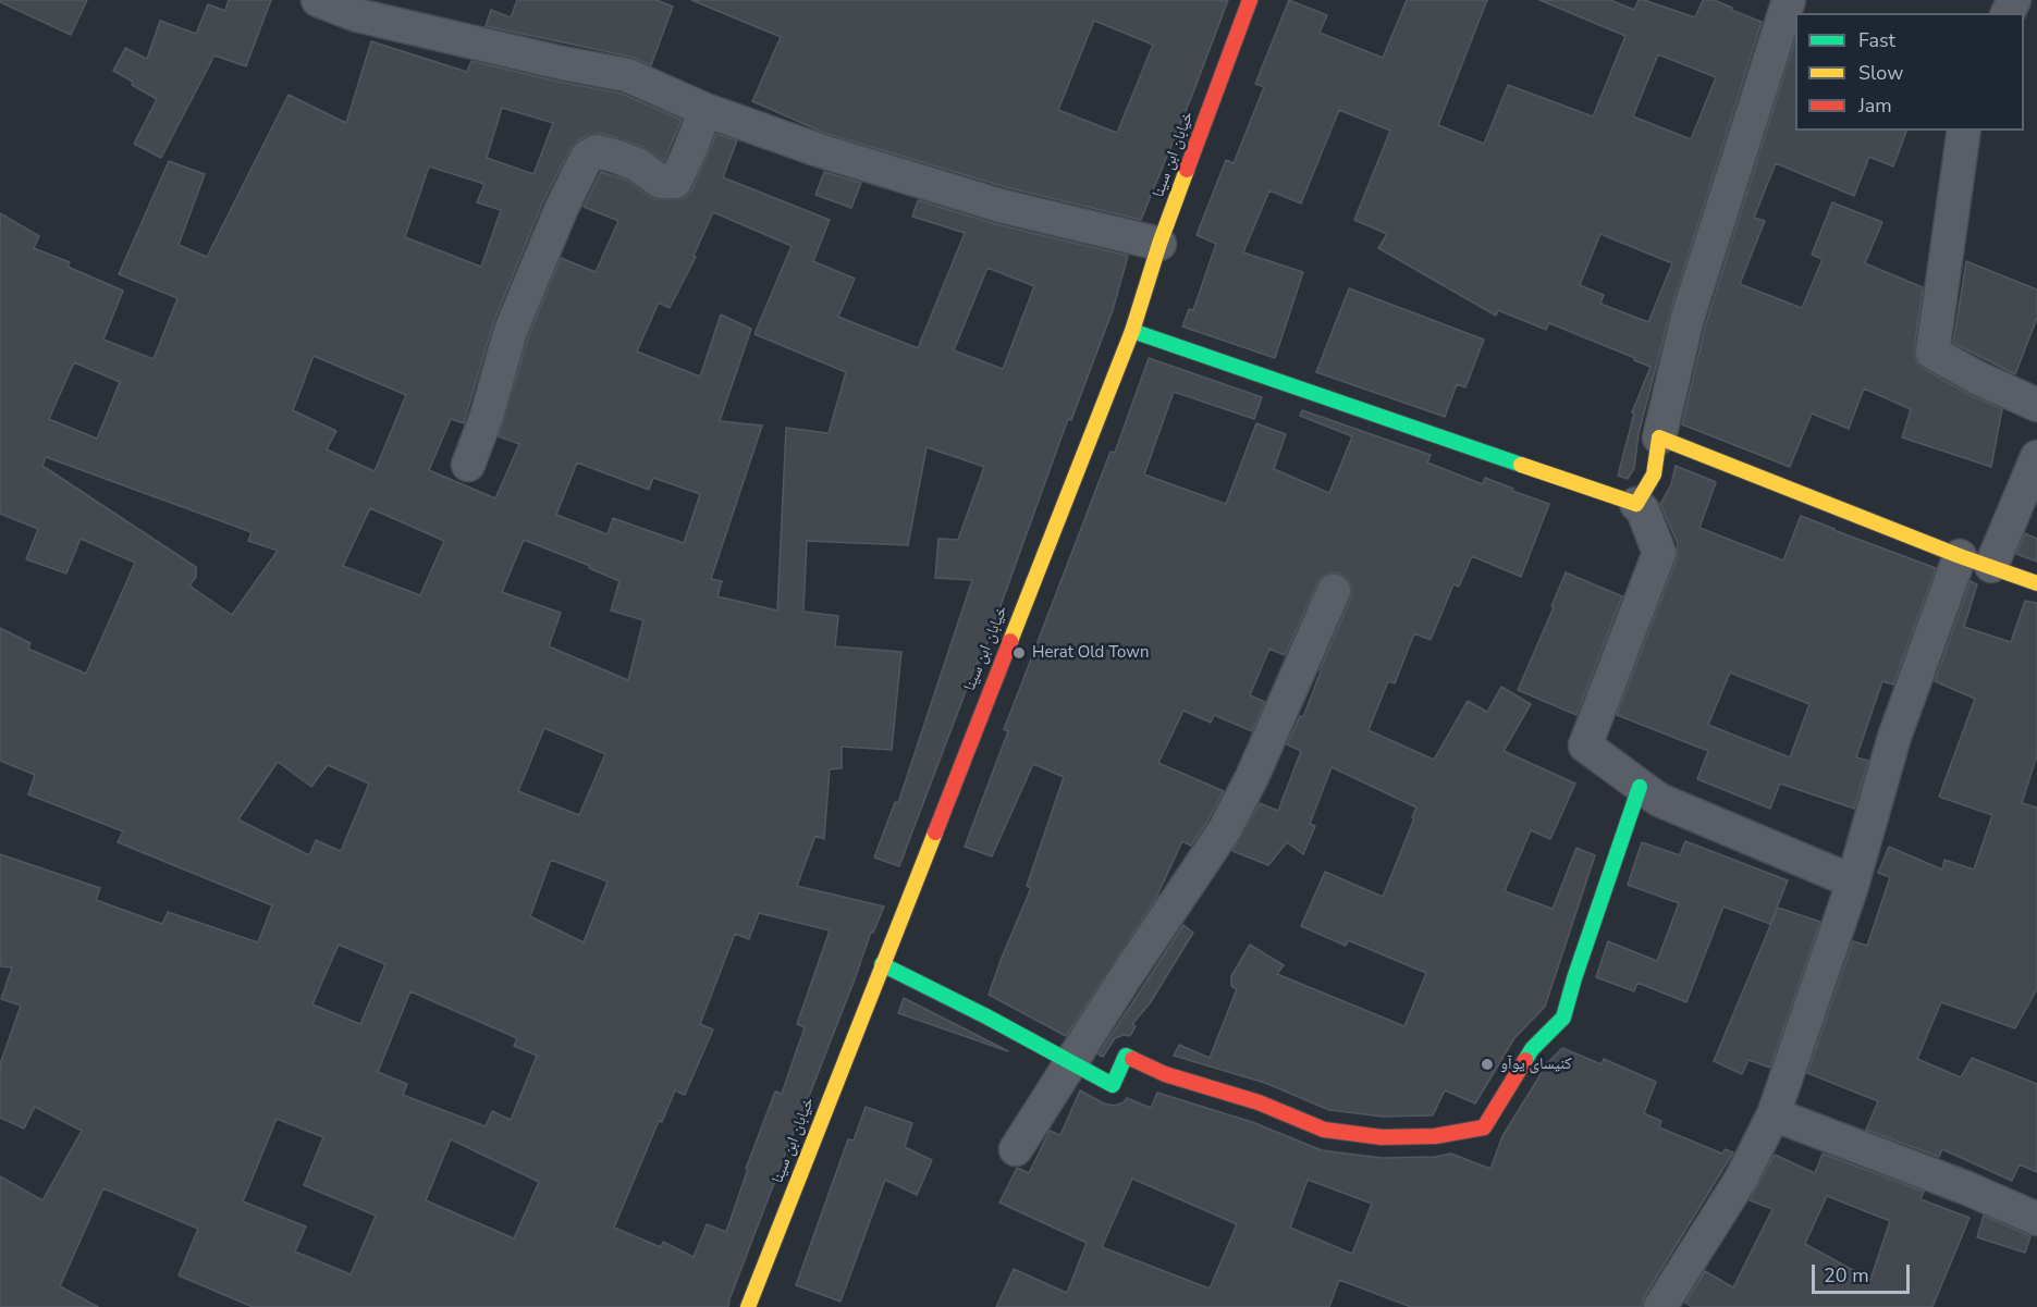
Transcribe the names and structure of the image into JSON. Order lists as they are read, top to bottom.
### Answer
{
  "streets": {
    "street": ["خیابان ابن سینا"]
  },
  "places": ["Herat Old Town", "کنیسای یوآو"],
  "legend": ["Fast", "Slow", "Jam"],
  "scale_bar": "20 m"
}
